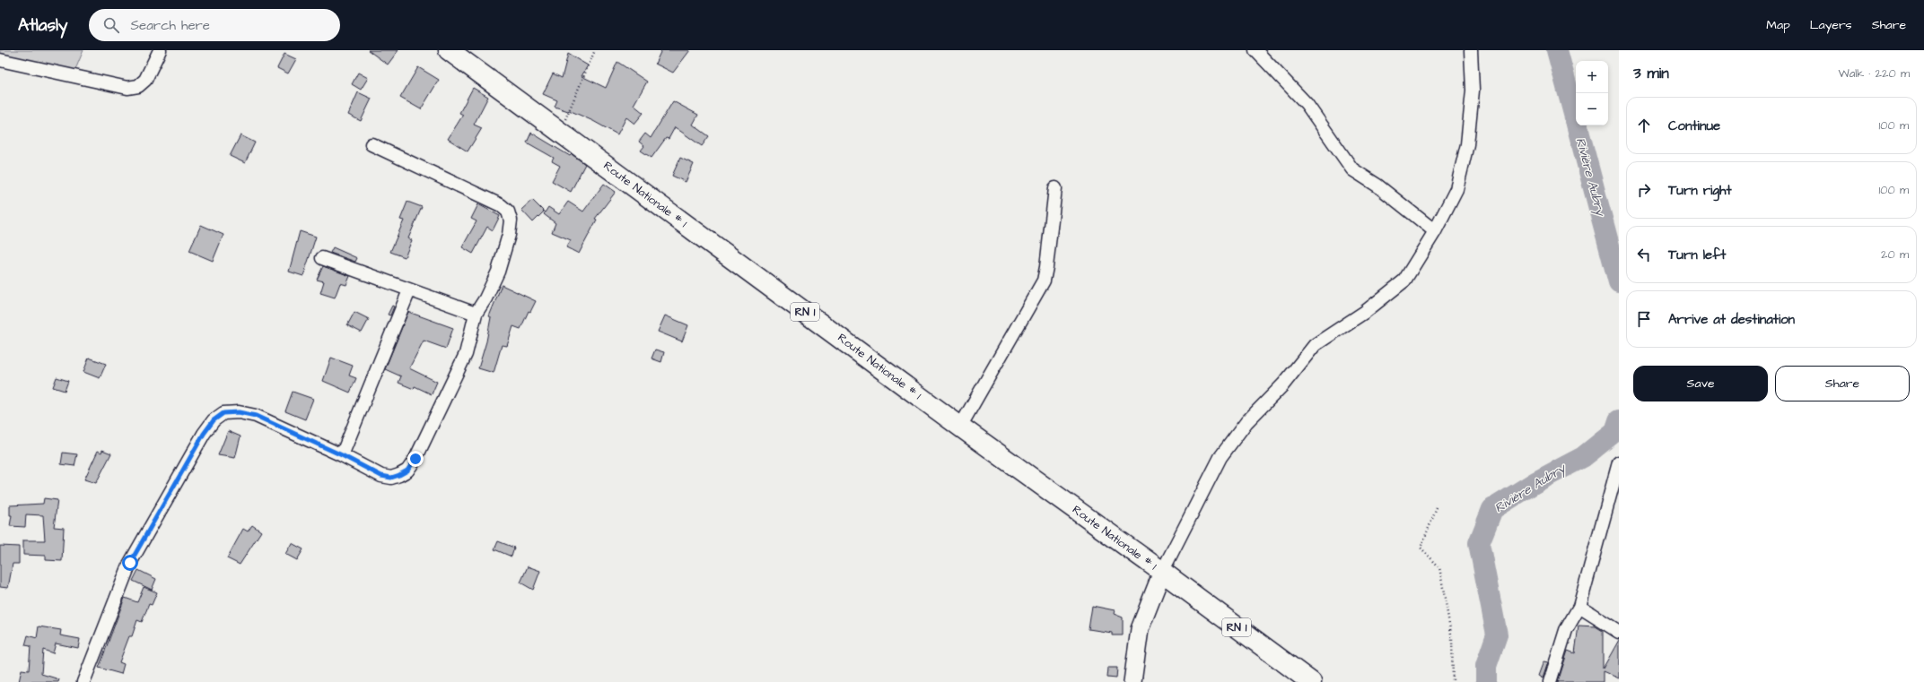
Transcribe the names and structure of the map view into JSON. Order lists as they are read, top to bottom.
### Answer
{
  "streets": {
    "main road": ["Route Nationale # 1", "RN 1"]
  },
  "water": ["Rivière Aubry"],
  "page": {
    "header": "Atlasly",
    "search": "Search here",
    "nav": ["Map", "Layers", "Share"],
    "heading": ["3 min", "Walk · 220 m"],
    "map_buttons": ["+", "−"],
    "list": [
      ["Continue", "100 m"],
      ["Turn right", "100 m"],
      ["Turn left", "20 m"],
      "Arrive at destination"
    ],
    "buttons": ["Save", "Share"]
  }
}
